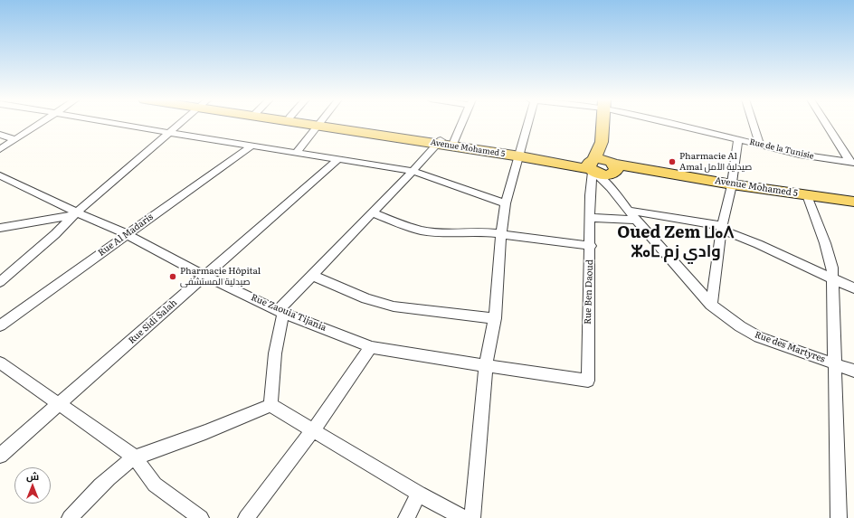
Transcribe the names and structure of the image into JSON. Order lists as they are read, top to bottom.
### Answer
{
  "streets": {
    "main road": ["Avenue Mohamed 5"],
    "street": [
      "Rue de la Tunisie",
      "Rue Al Madaris",
      "Rue Ben Daoud",
      "Rue Zaouia Tijania",
      "Rue Sidi Salah",
      "Rue des Martyres"
    ]
  },
  "crossings": [
    ["Avenue Mohamed 5", "Rue Ben Daoud"],
    ["Avenue Mohamed 5", "Rue des Martyres"],
    ["Rue Al Madaris", "Rue Zaouia Tijania"],
    ["Rue Ben Daoud", "Rue Zaouia Tijania"],
    ["Rue Ben Daoud", "Rue des Martyres"],
    ["Rue Zaouia Tijania", "Rue Sidi Salah"]
  ],
  "districts": ["Oued Zem ⵡⴰⴷ ⵣⴰⵎ وادي زم"],
  "places": ["Pharmacie Al Amal صيدلية الأمل", "Pharmacie Hôpital صيدلية المستشفى"],
  "north": "top"
}
